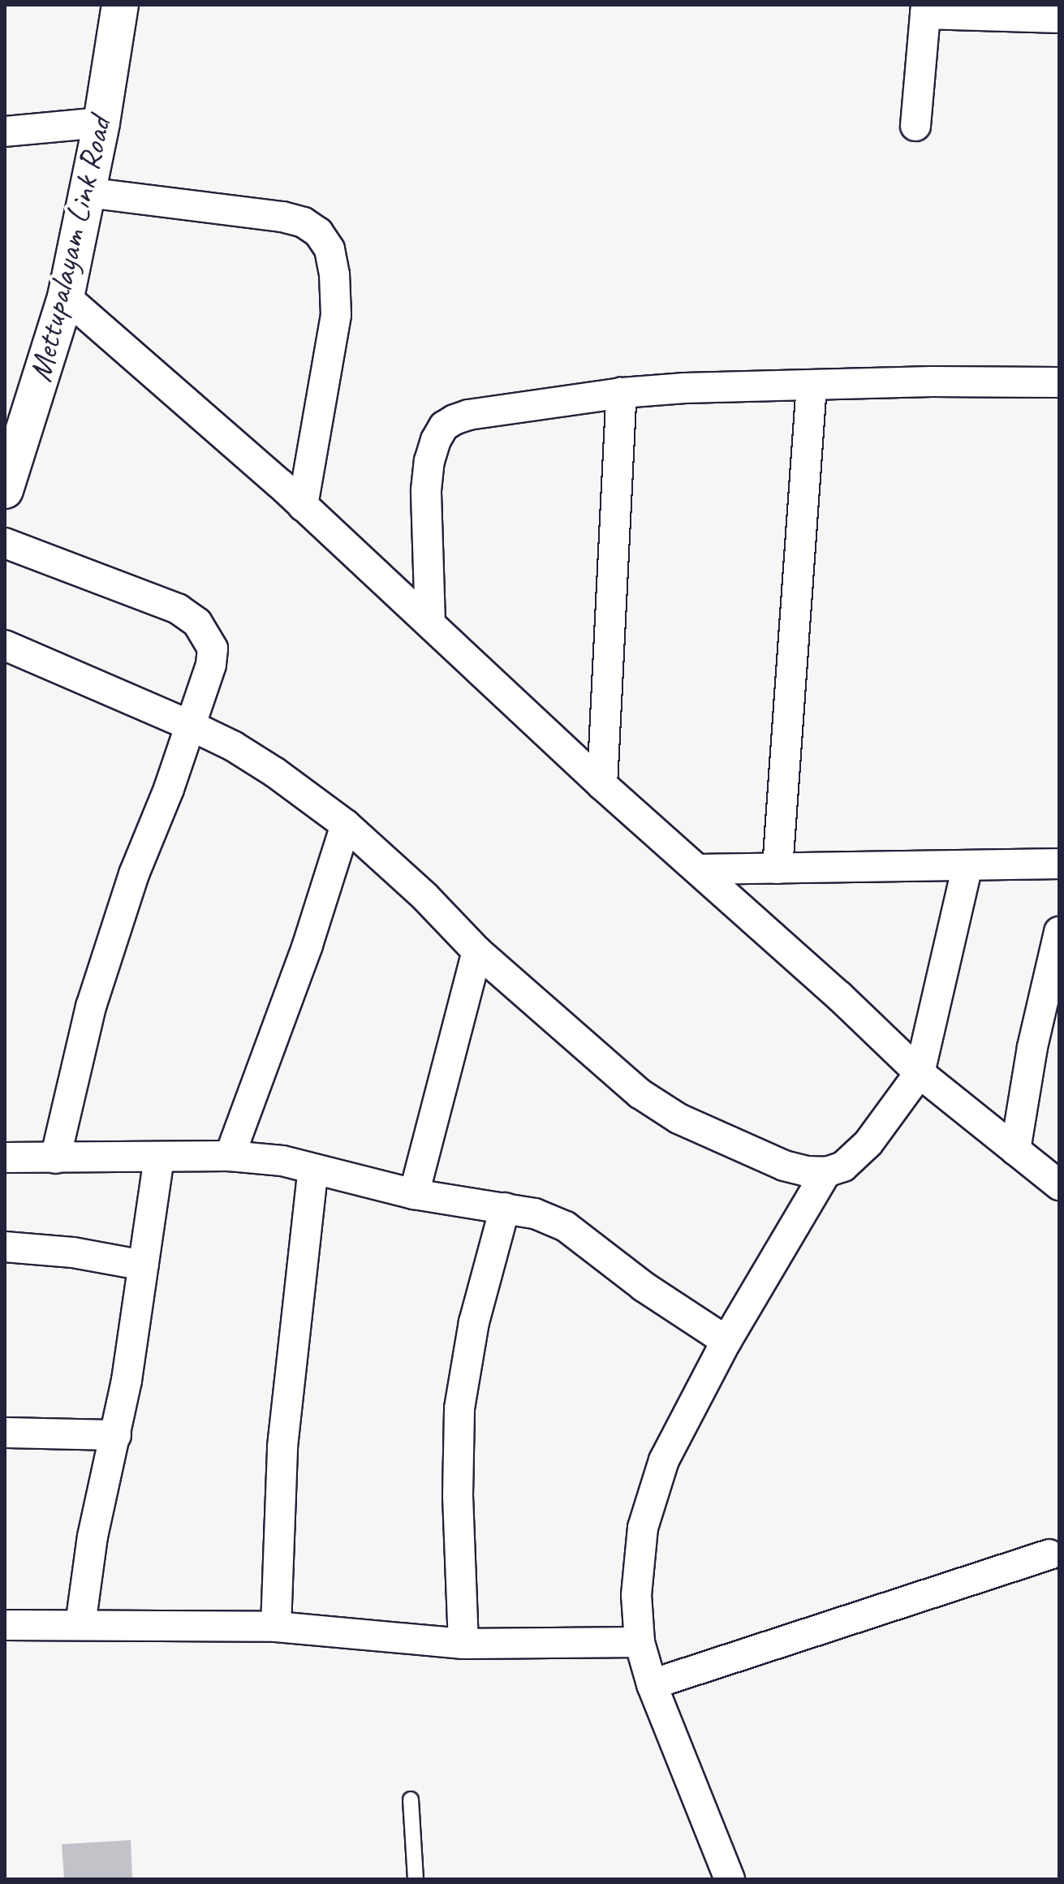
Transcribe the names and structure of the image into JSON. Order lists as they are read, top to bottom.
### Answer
{
  "streets": {
    "street": ["Mettupalayam Link Road"]
  }
}
